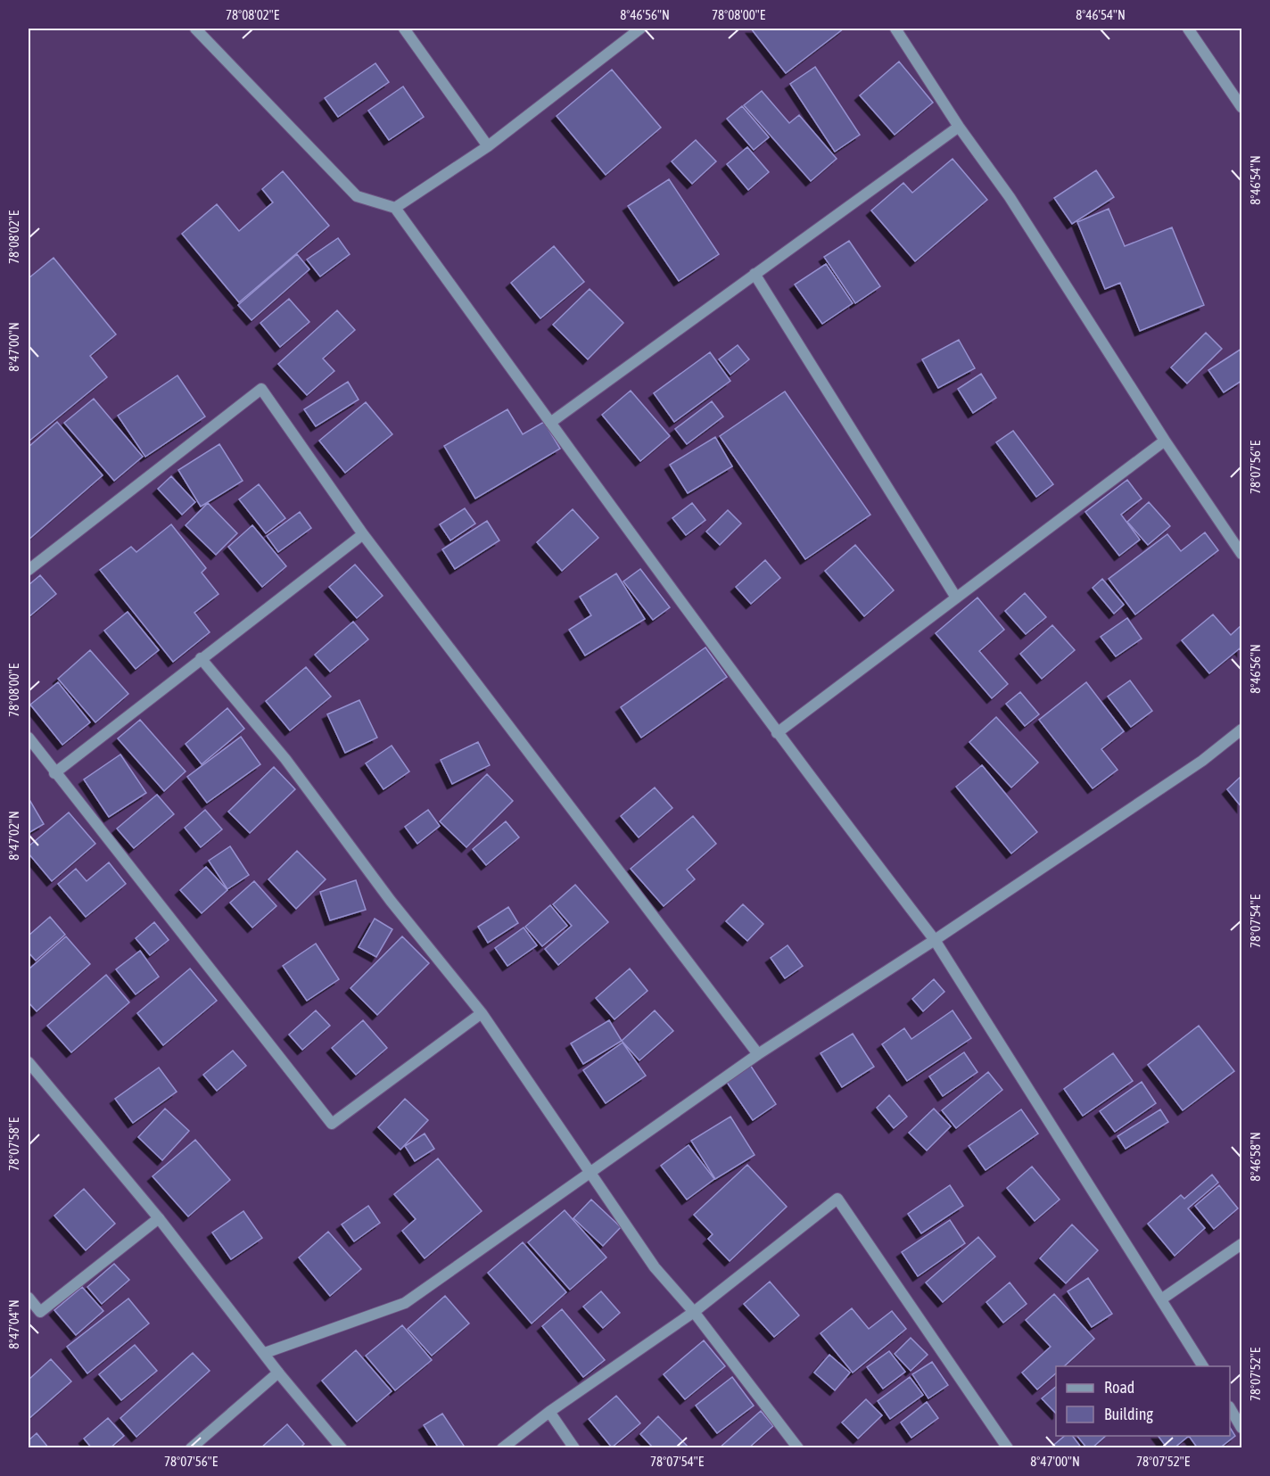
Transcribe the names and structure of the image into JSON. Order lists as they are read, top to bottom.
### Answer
{
  "legend": ["Road", "Building"],
  "coordinates": [
    "78°08'02\"E",
    "8°46'56\"N",
    "78°08'00\"E",
    "8°46'54\"N",
    "8°47'00\"N",
    "78°07'56\"E",
    "8°47'02\"N",
    "78°07'54\"E",
    "78°07'58\"E",
    "8°46'58\"N",
    "8°47'04\"N",
    "78°07'52\"E"
  ]
}
